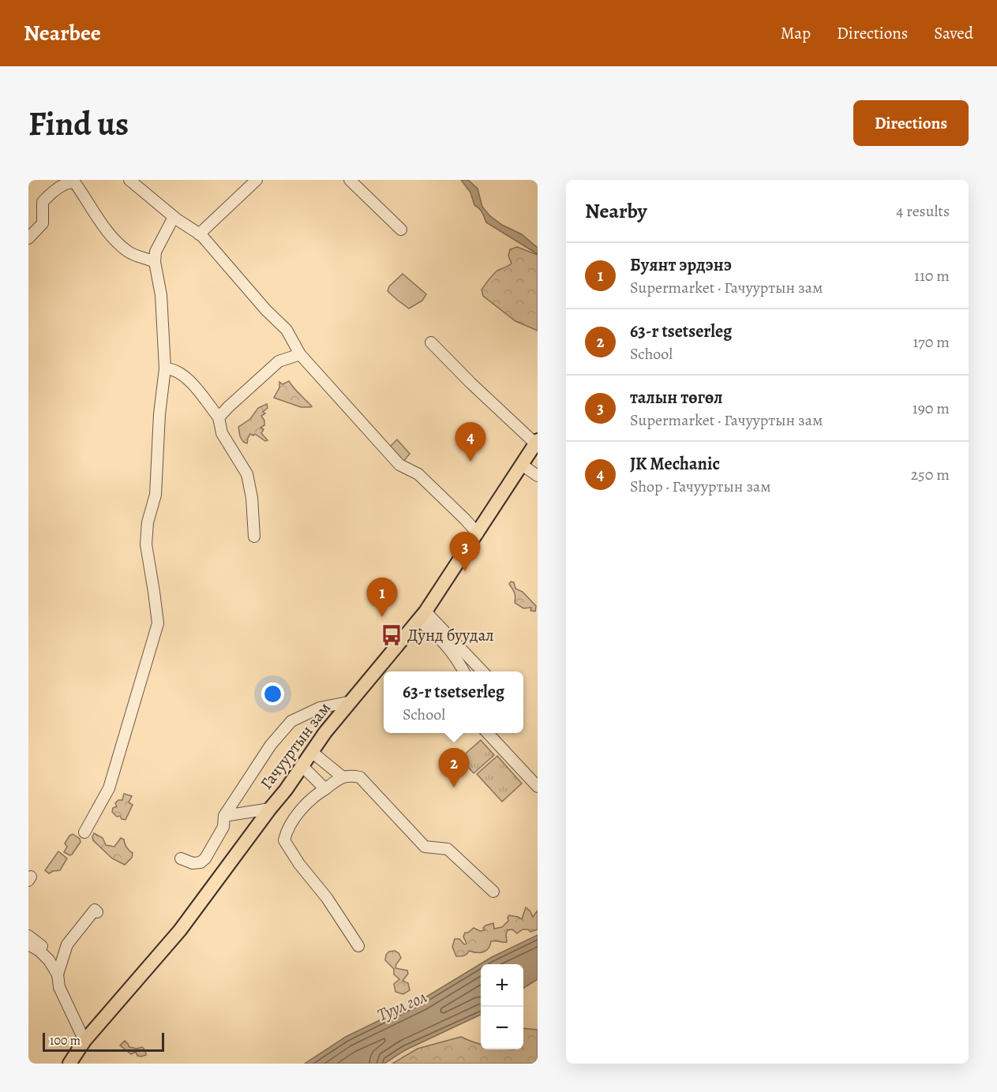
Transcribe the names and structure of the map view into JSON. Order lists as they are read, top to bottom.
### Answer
{
  "streets": {
    "main road": ["Гачууртын зам"]
  },
  "water": ["Туул гол"],
  "places": {
    "bus stop": ["Дунд буудал"]
  },
  "scale_bar": "100 m",
  "page": {
    "header": "Nearbee",
    "nav": ["Map", "Directions", "Saved"],
    "buttons": "Directions",
    "title": "Find us",
    "heading": ["Nearby", "4 results"],
    "list": [
      {
        "mark": "1",
        "name": "Буянт эрдэнэ",
        "note": "Supermarket · Гачууртын зам",
        "value": "110 m"
      },
      {
        "mark": "2",
        "name": "63-r tsetserleg",
        "note": "School",
        "value": "170 m"
      },
      {
        "mark": "3",
        "name": "талын төгөл",
        "note": "Supermarket · Гачууртын зам",
        "value": "190 m"
      },
      {
        "mark": "4",
        "name": "JK Mechanic",
        "note": "Shop · Гачууртын зам",
        "value": "250 m"
      }
    ],
    "pins": [
      "4",
      "3",
      "1",
      "2"
    ],
    "popup": ["63-r tsetserleg", "School"],
    "map_buttons": ["+", "−"],
    "scale": "100 m"
  }
}
